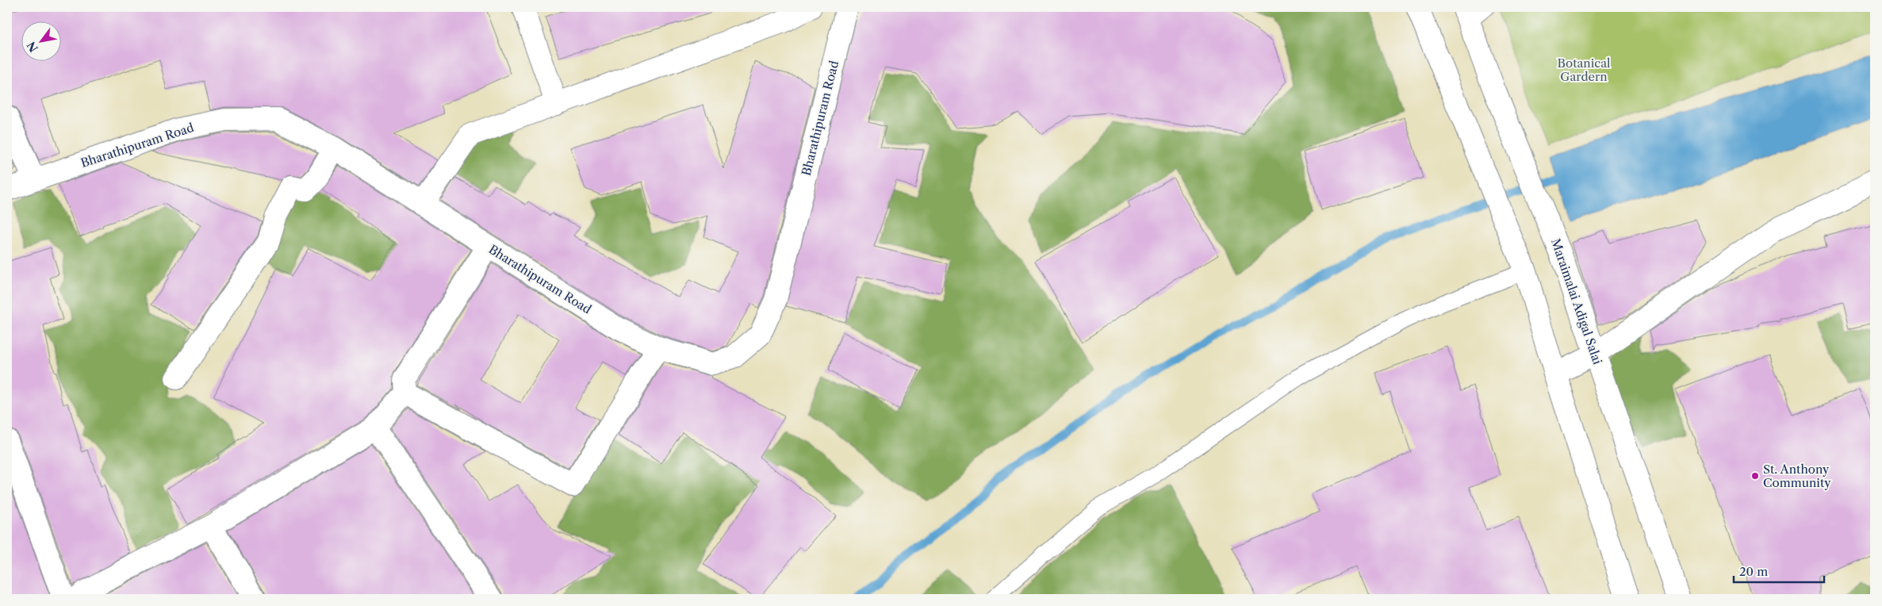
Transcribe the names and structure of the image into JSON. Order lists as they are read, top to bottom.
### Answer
{
  "streets": {
    "street": ["Bharathipuram Road", "Maraimalai Adigal Salai"]
  },
  "parks": ["Botanical Gardern"],
  "places": ["St. Anthony Community"],
  "scale_bar": "20 m",
  "north": "bottom left"
}
